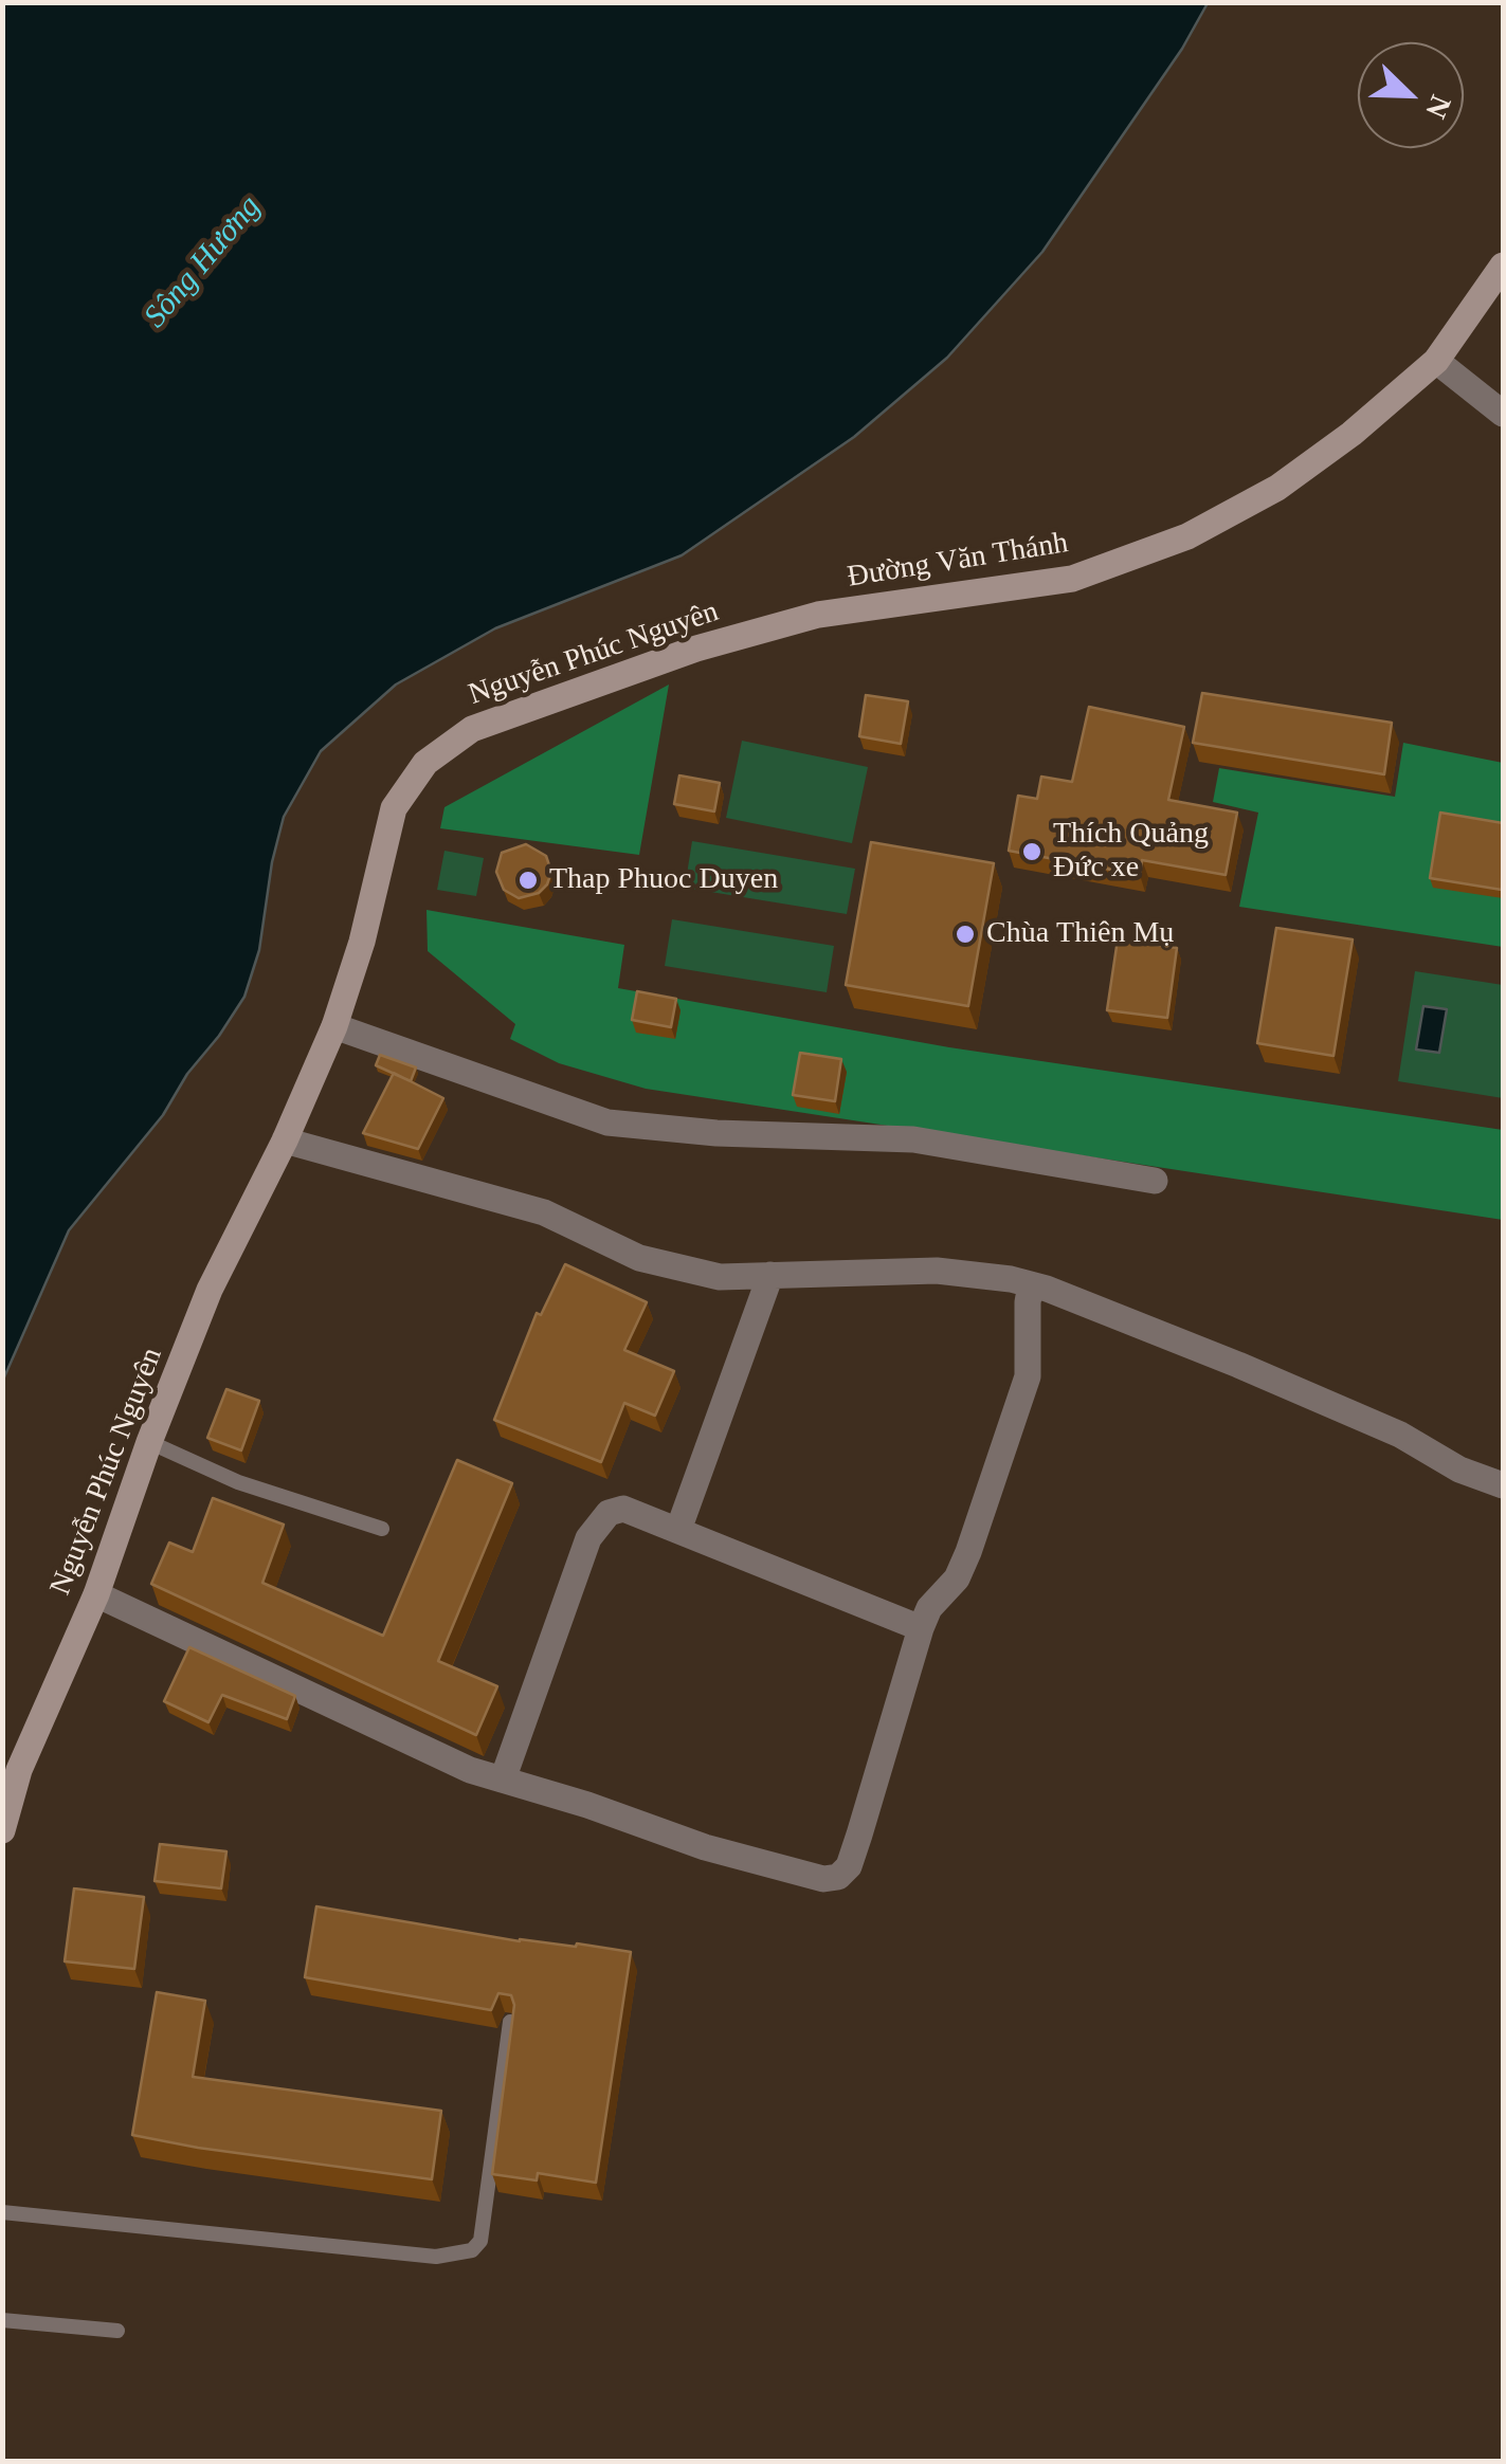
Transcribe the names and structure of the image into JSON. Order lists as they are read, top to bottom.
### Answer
{
  "streets": {
    "main road": ["Đường Văn Thánh", "Nguyễn Phúc Nguyên"]
  },
  "crossings": [
    ["Đường Văn Thánh", "Nguyễn Phúc Nguyên"]
  ],
  "water": ["Sông Hương"],
  "places": ["Thích Quảng Đức xe", "Thap Phuoc Duyen", "Chùa Thiên Mụ"],
  "north": "bottom right"
}
